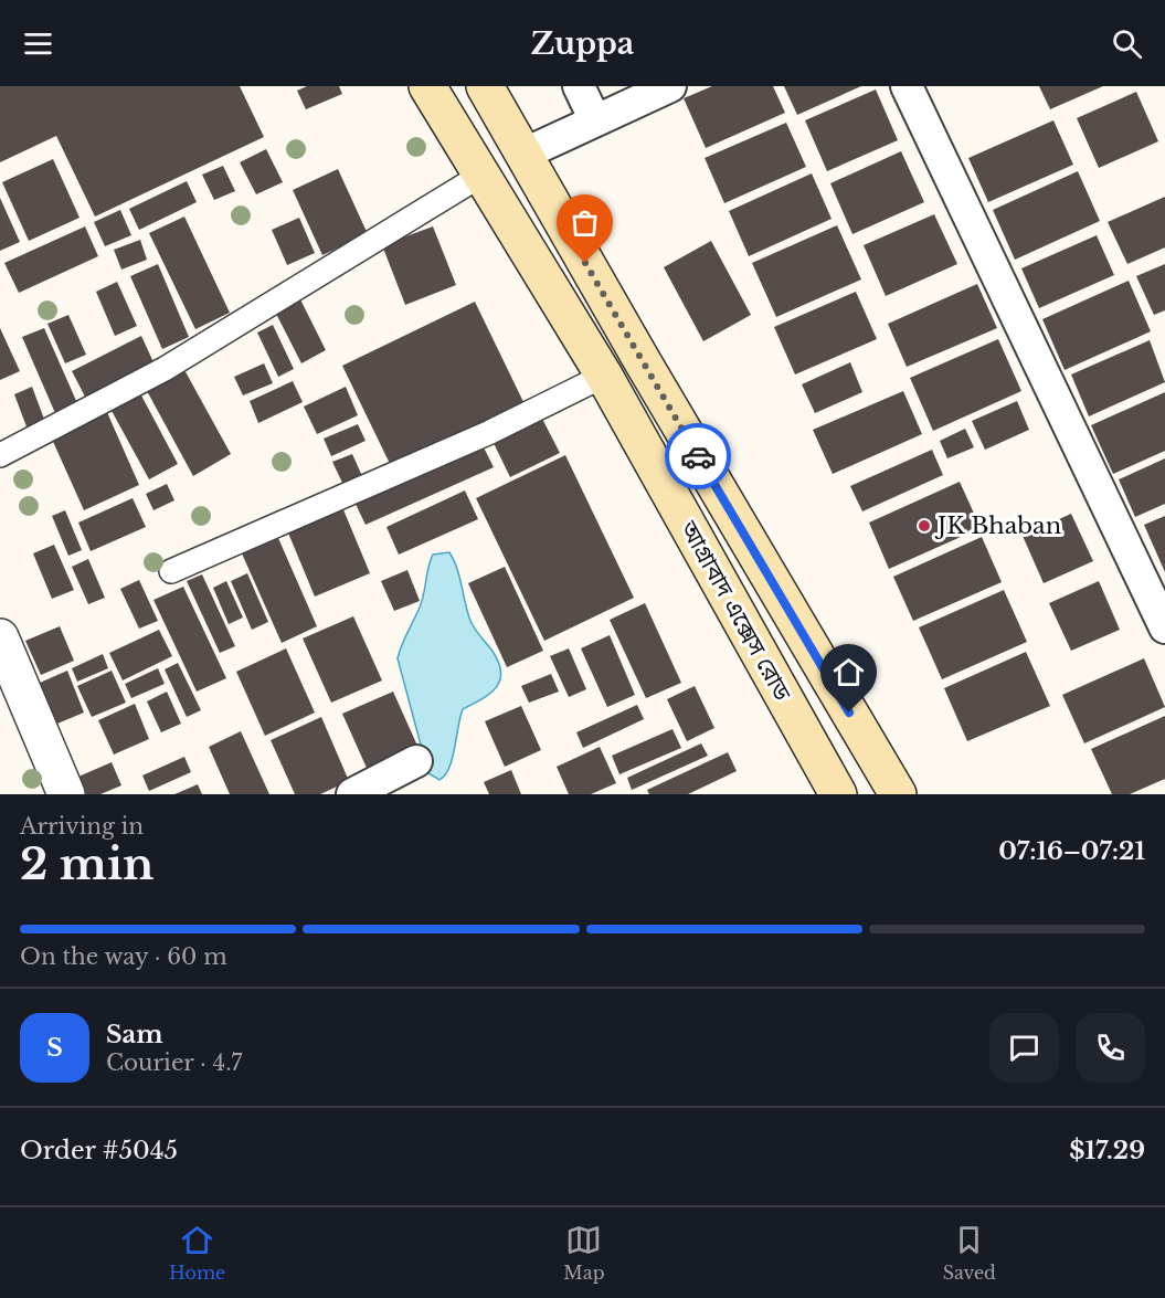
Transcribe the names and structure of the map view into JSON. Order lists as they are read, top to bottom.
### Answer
{
  "streets": {
    "main road": ["আগ্রাবাদ এক্সেস রোড"]
  },
  "places": ["JK Bhaban"],
  "page": {
    "header": "Zuppa",
    "heading": ["2 min", "Arriving in", "07:16–07:21"],
    "panel": [
      "Sam",
      "Courier · 4.7",
      "Order #5045",
      "$17.29"
    ],
    "bar": "On the way · 60 m",
    "round": "S",
    "tabs": ["Home", "Map", "Saved"]
  }
}
